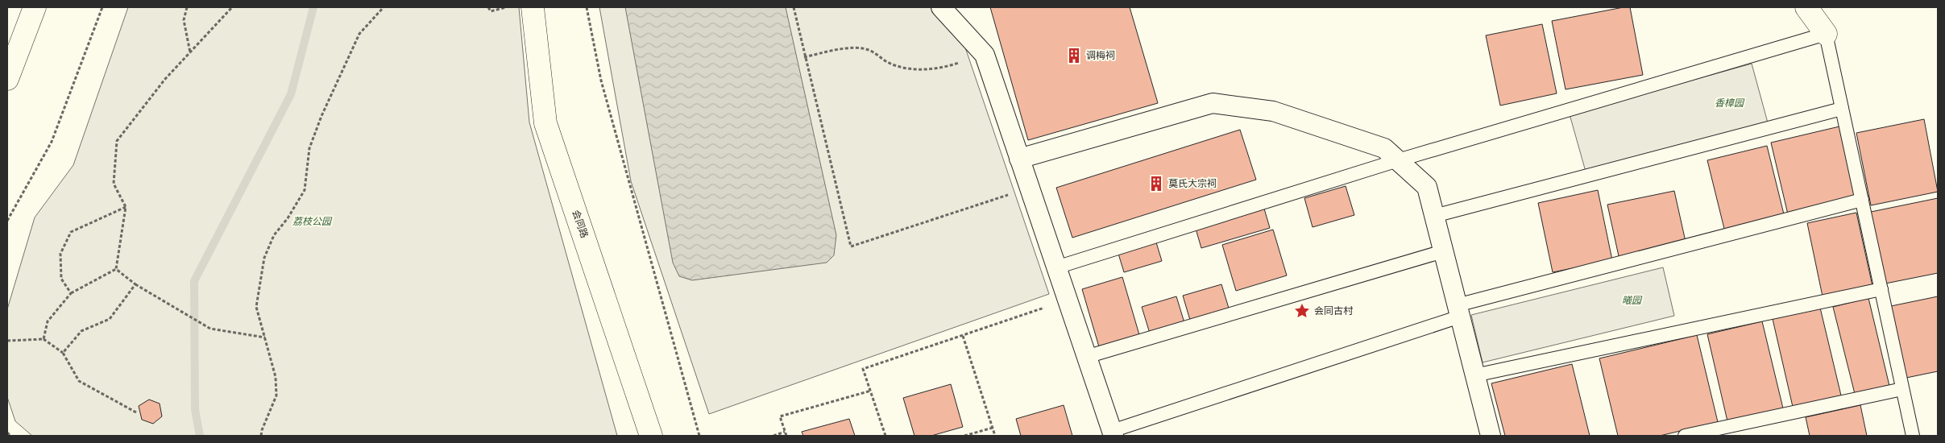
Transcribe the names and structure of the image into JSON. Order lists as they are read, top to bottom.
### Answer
{
  "streets": {
    "street": ["会同路"]
  },
  "parks": ["香樟园", "荔枝公园", "曦园"],
  "places": {
    "building": ["调梅祠", "莫氏大宗祠"],
    "place": ["会同古村"]
  }
}
